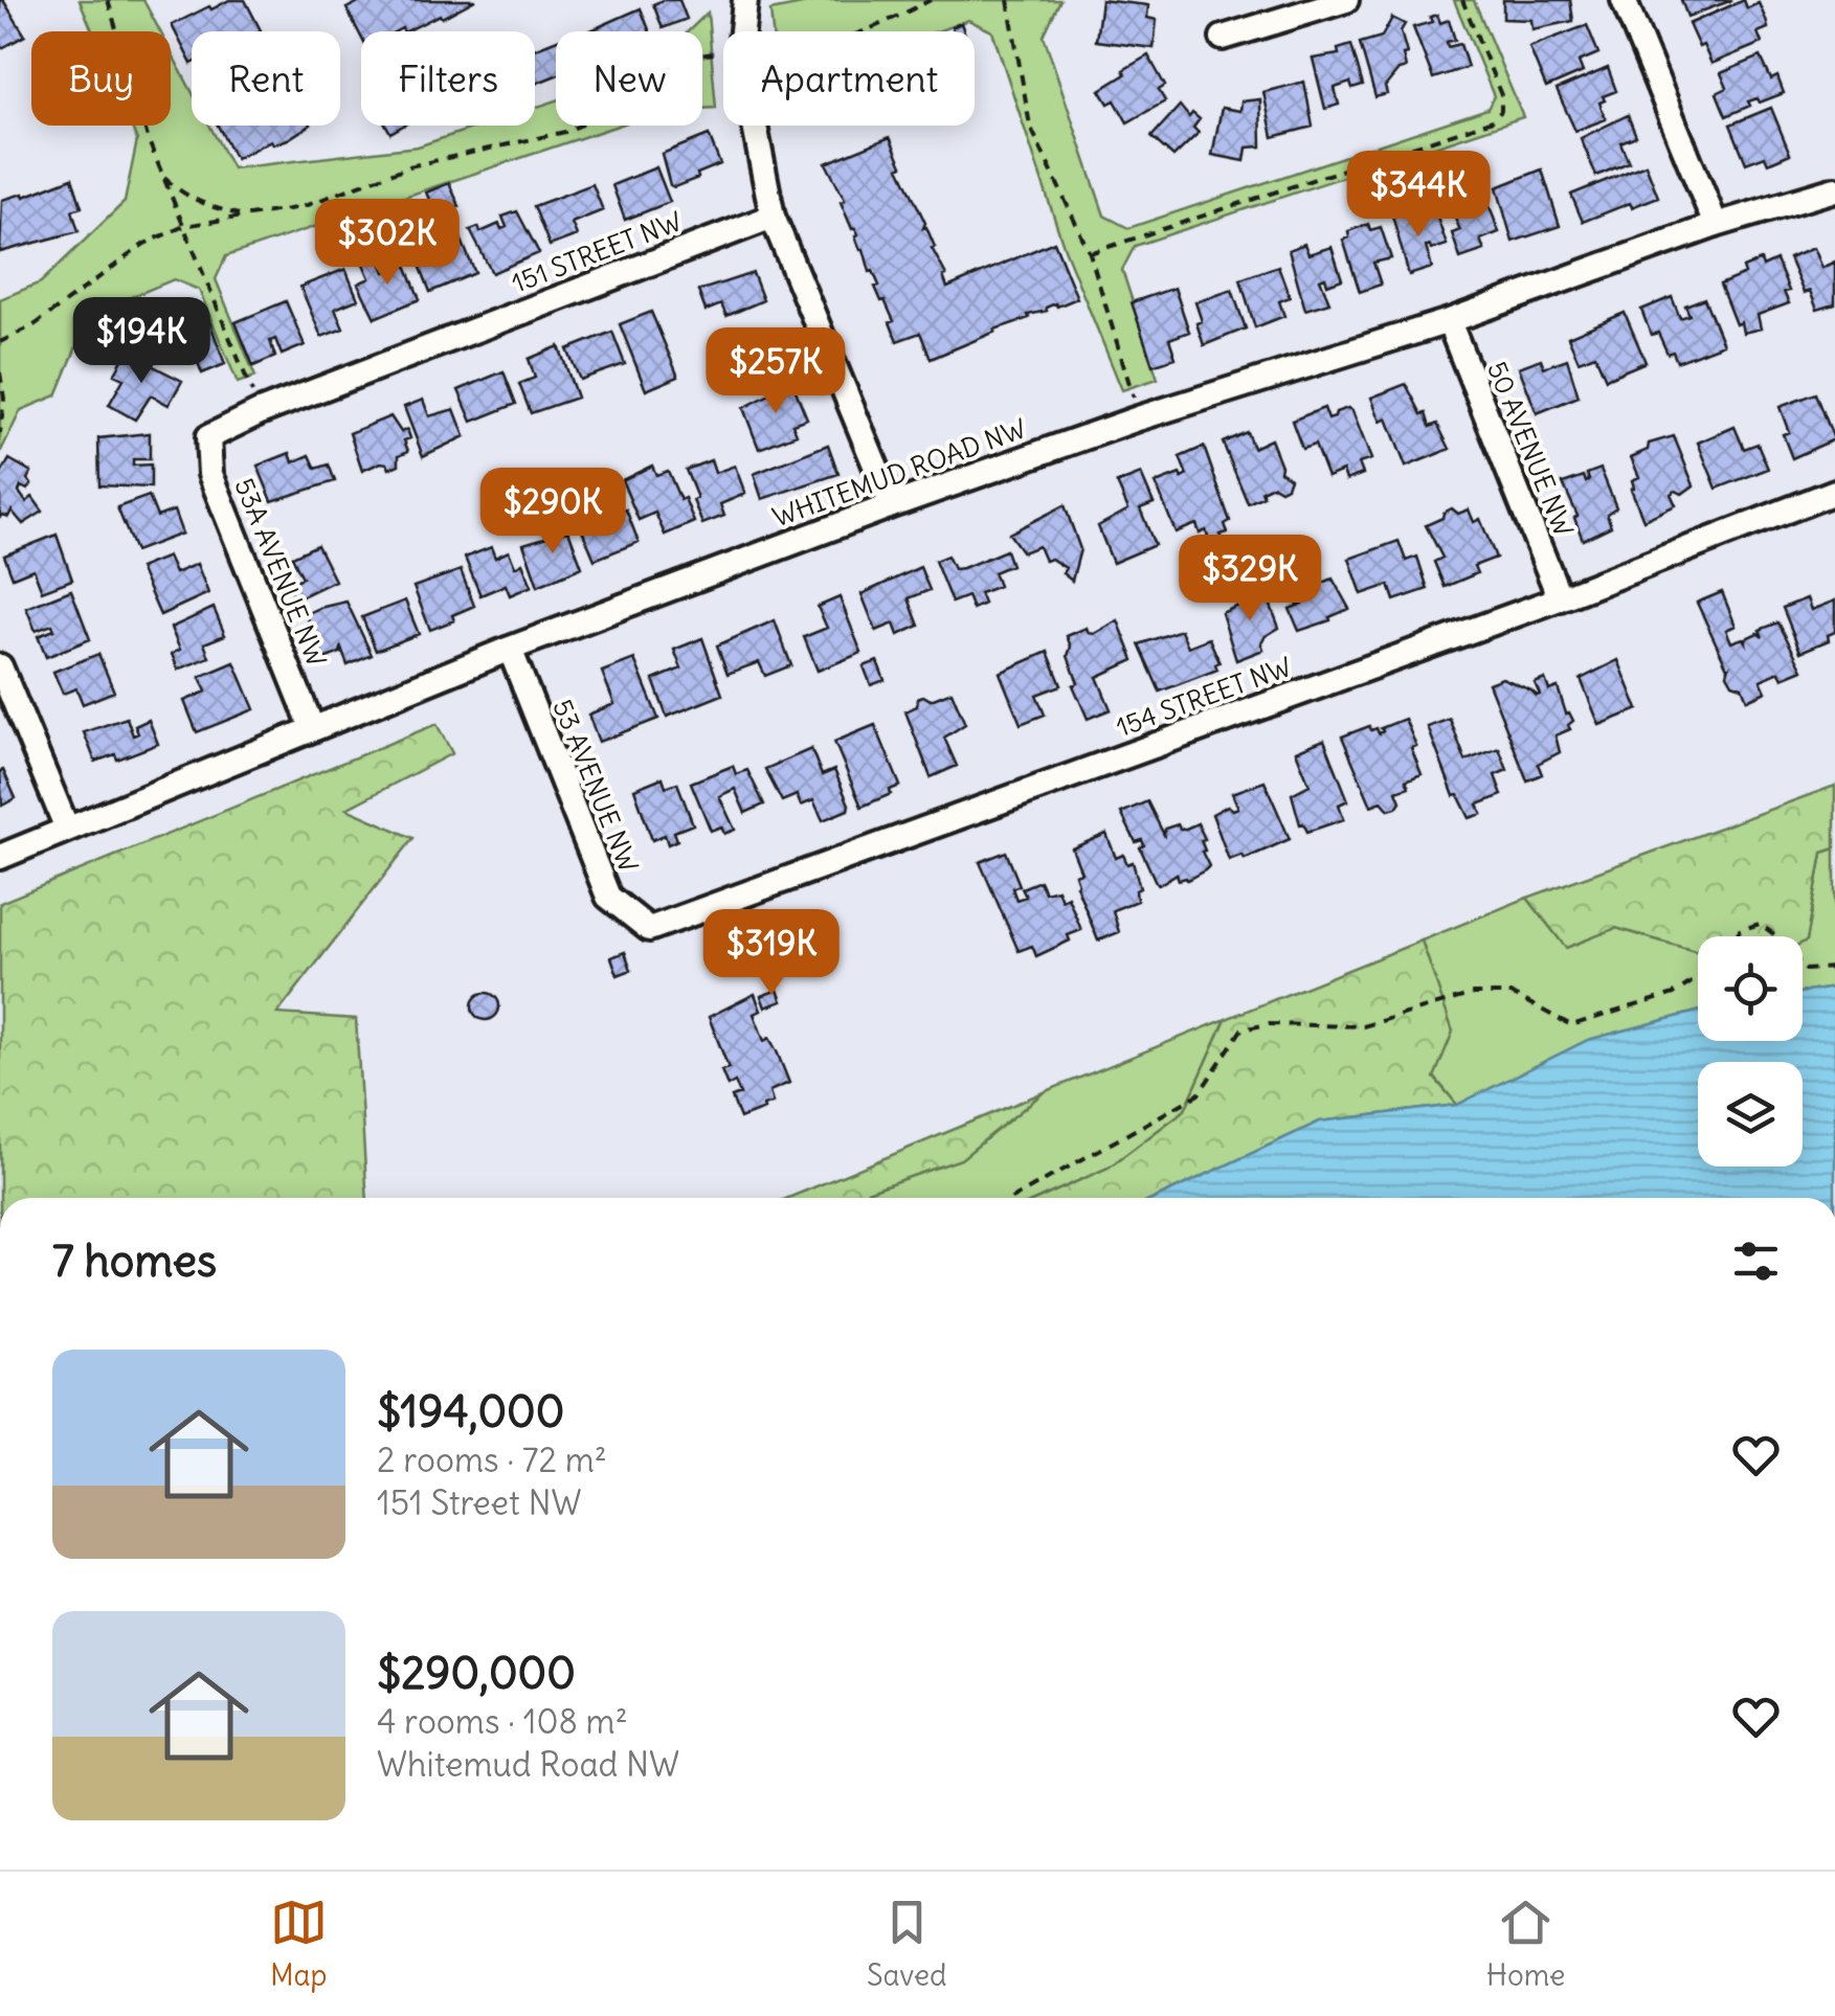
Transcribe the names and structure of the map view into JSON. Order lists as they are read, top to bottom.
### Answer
{
  "streets": {
    "street": [
      "151 STREET NW",
      "50 AVENUE NW",
      "WHITEMUD ROAD NW",
      "53A AVENUE NW",
      "154 STREET NW",
      "53 AVENUE NW"
    ]
  },
  "crossings": [
    ["151 STREET NW", "53A AVENUE NW"],
    ["50 AVENUE NW", "WHITEMUD ROAD NW"],
    ["50 AVENUE NW", "154 STREET NW"],
    ["WHITEMUD ROAD NW", "53A AVENUE NW"],
    ["WHITEMUD ROAD NW", "53 AVENUE NW"],
    ["154 STREET NW", "53 AVENUE NW"]
  ],
  "page": {
    "chip": [
      "Buy",
      "Rent",
      "Filters",
      "New",
      "Apartment"
    ],
    "price": [
      "$344K",
      "$302K",
      "$194K",
      "$257K",
      "$290K",
      "$329K",
      "$319K"
    ],
    "heading": "7 homes",
    "list": [
      {
        "name": "$194,000",
        "note": "2 rooms · 72 m² · 151 Street NW"
      },
      {
        "name": "$290,000",
        "note": "4 rooms · 108 m² · Whitemud Road NW"
      }
    ],
    "tabs": ["Map", "Saved", "Home"]
  }
}
